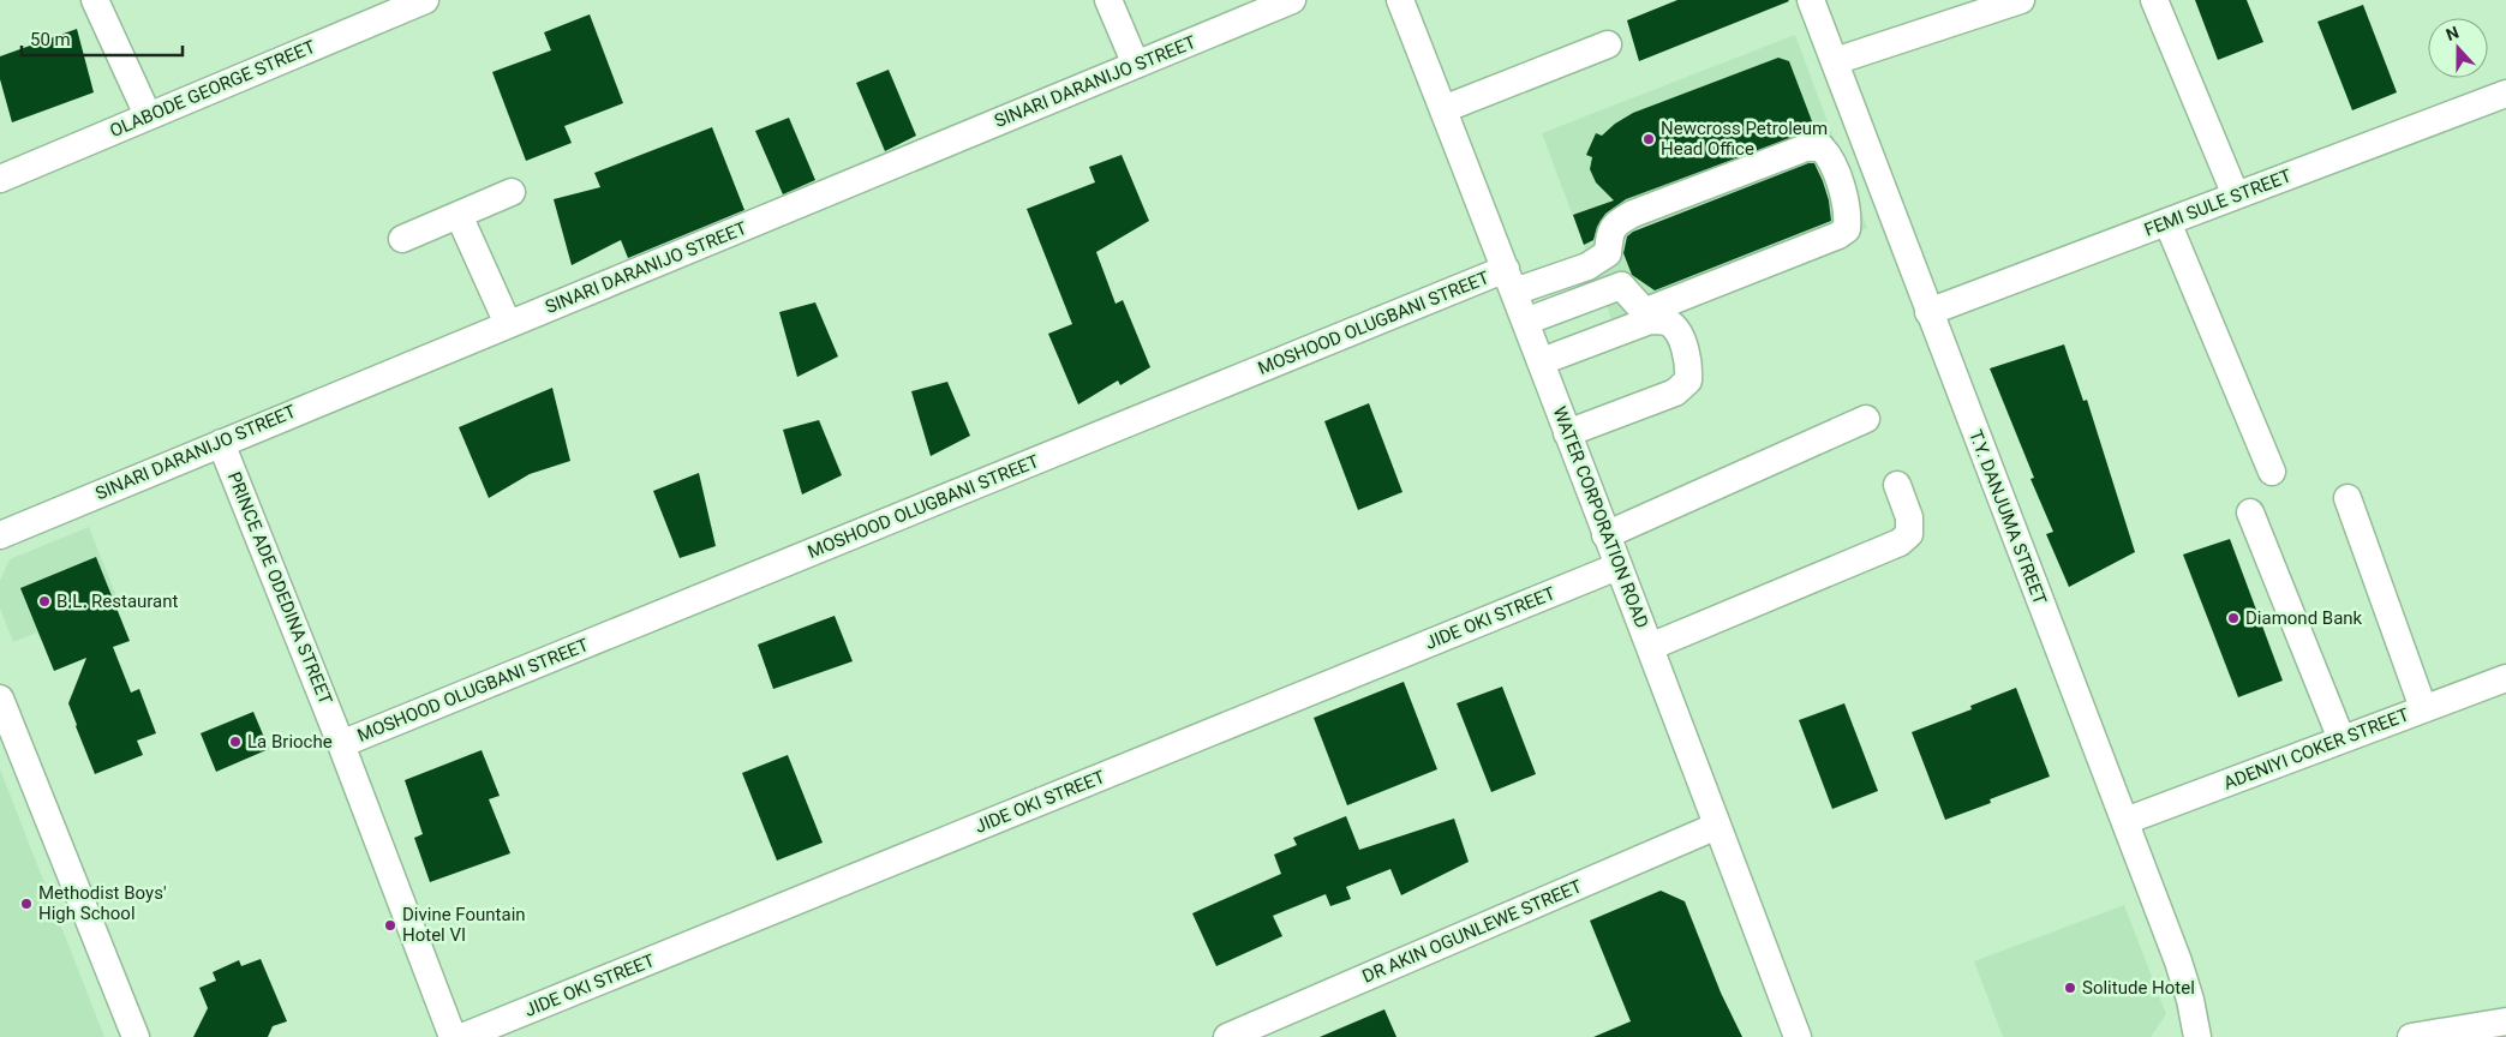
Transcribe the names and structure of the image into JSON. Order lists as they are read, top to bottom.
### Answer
{
  "streets": {
    "street": [
      "SINARI DARANIJO STREET",
      "OLABODE GEORGE STREET",
      "FEMI SULE STREET",
      "MOSHOOD OLUGBANI STREET",
      "WATER CORPORATION ROAD",
      "T.Y. DANJUMA STREET",
      "PRINCE ADE ODEDINA STREET",
      "JIDE OKI STREET",
      "ADENIYI COKER STREET",
      "DR AKIN OGUNLEWE STREET"
    ]
  },
  "crossings": [
    ["SINARI DARANIJO STREET", "PRINCE ADE ODEDINA STREET"],
    ["FEMI SULE STREET", "T.Y. DANJUMA STREET"],
    ["MOSHOOD OLUGBANI STREET", "WATER CORPORATION ROAD"],
    ["MOSHOOD OLUGBANI STREET", "PRINCE ADE ODEDINA STREET"],
    ["WATER CORPORATION ROAD", "JIDE OKI STREET"],
    ["WATER CORPORATION ROAD", "DR AKIN OGUNLEWE STREET"],
    ["T.Y. DANJUMA STREET", "ADENIYI COKER STREET"]
  ],
  "places": [
    "Newcross Petroleum Head Office",
    "B.L. Restaurant",
    "Diamond Bank",
    "La Brioche",
    "Methodist Boys' High School",
    "Divine Fountain Hotel VI",
    "Solitude Hotel"
  ],
  "scale_bar": "50 m",
  "north": "top"
}
